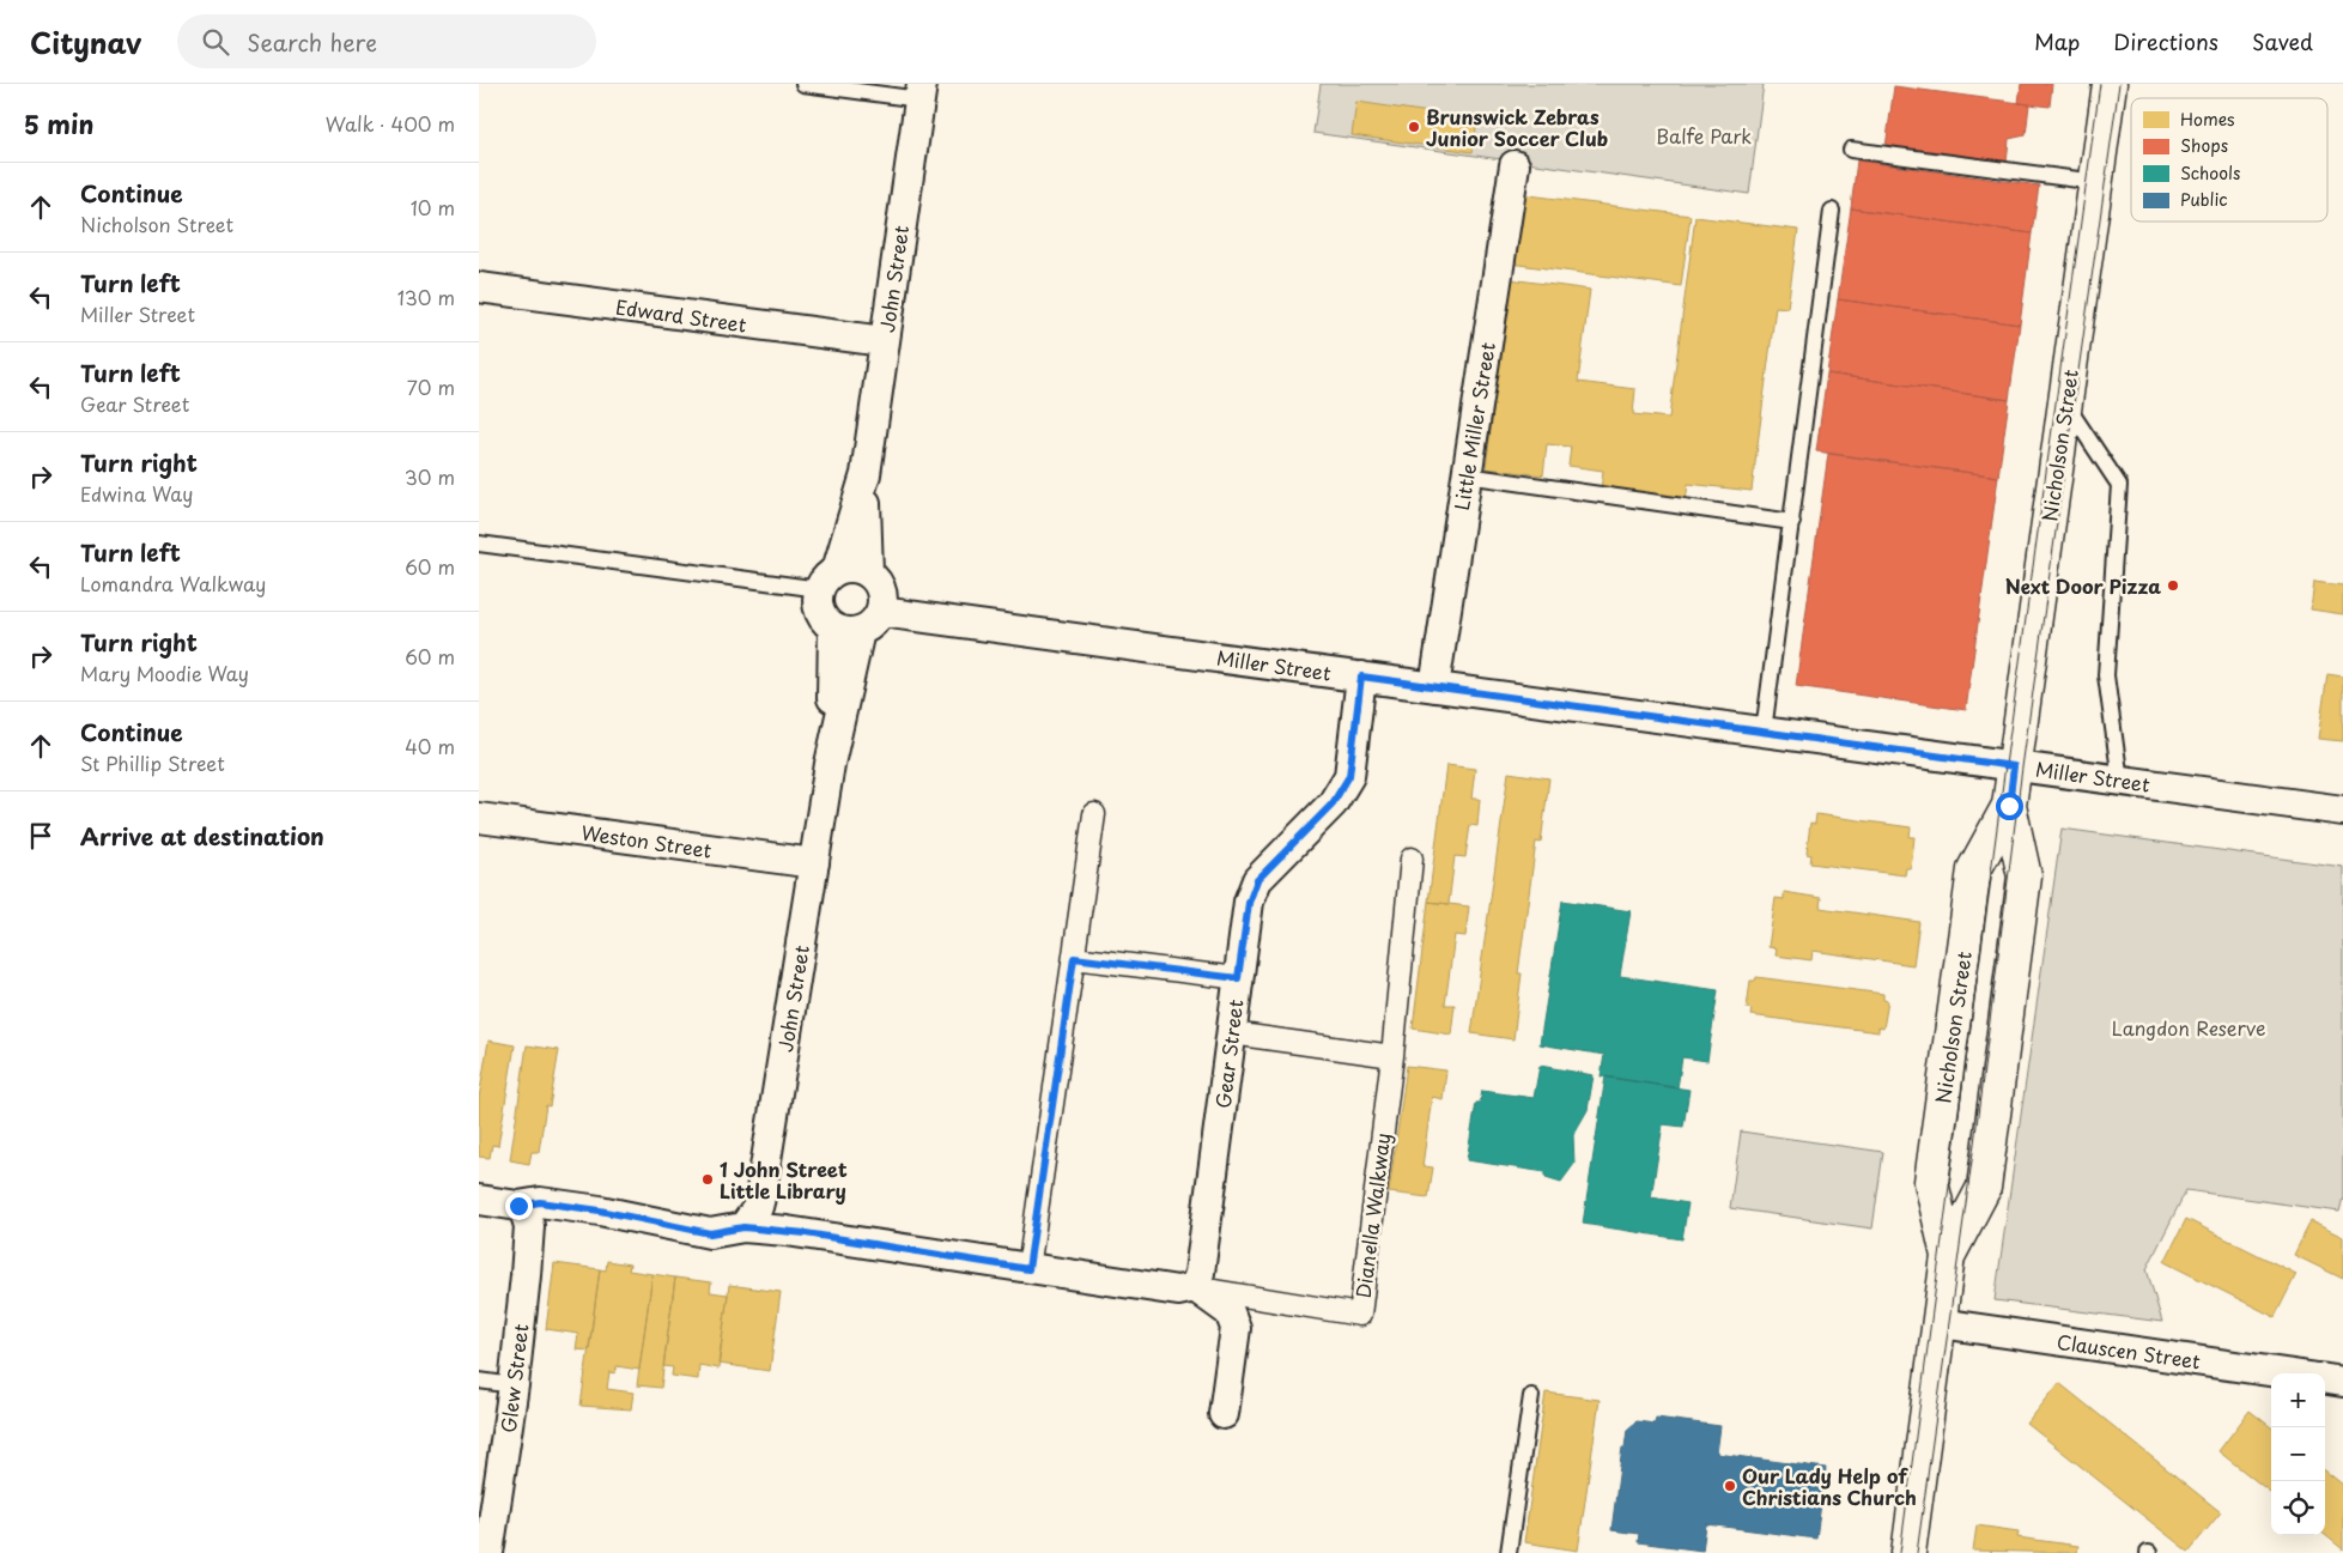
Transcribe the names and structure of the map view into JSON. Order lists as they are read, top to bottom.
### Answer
{
  "streets": {
    "main road": ["Nicholson Street"],
    "street": [
      "John Street",
      "Edward Street",
      "Little Miller Street",
      "Miller Street",
      "Weston Street",
      "Gear Street",
      "Dianella Walkway",
      "Clauscen Street",
      "Glew Street"
    ]
  },
  "crossings": [
    ["John Street", "Edward Street"],
    ["John Street", "Miller Street"],
    ["John Street", "Weston Street"],
    ["Little Miller Street", "Miller Street"],
    ["Nicholson Street", "Miller Street"],
    ["Nicholson Street", "Clauscen Street"],
    ["Miller Street", "Gear Street"],
    ["Gear Street", "Dianella Walkway"]
  ],
  "parks": ["Balfe Park", "Langdon Reserve"],
  "places": [
    "Brunswick Zebras Junior Soccer Club",
    "Next Door Pizza",
    "1 John Street Little Library",
    "Our Lady Help of Christians Church"
  ],
  "legend": [
    "Homes",
    "Shops",
    "Schools",
    "Public"
  ],
  "page": {
    "header": "Citynav",
    "search": "Search here",
    "nav": ["Map", "Directions", "Saved"],
    "heading": ["5 min", "Walk · 400 m"],
    "list": [
      ["Continue", "Nicholson Street", "10 m"],
      ["Turn left", "Miller Street", "130 m"],
      ["Turn left", "Gear Street", "70 m"],
      ["Turn right", "Edwina Way", "30 m"],
      ["Turn left", "Lomandra Walkway", "60 m"],
      ["Turn right", "Mary Moodie Way", "60 m"],
      ["Continue", "St Phillip Street", "40 m"],
      "Arrive at destination"
    ],
    "map_buttons": ["+", "−"]
  }
}
